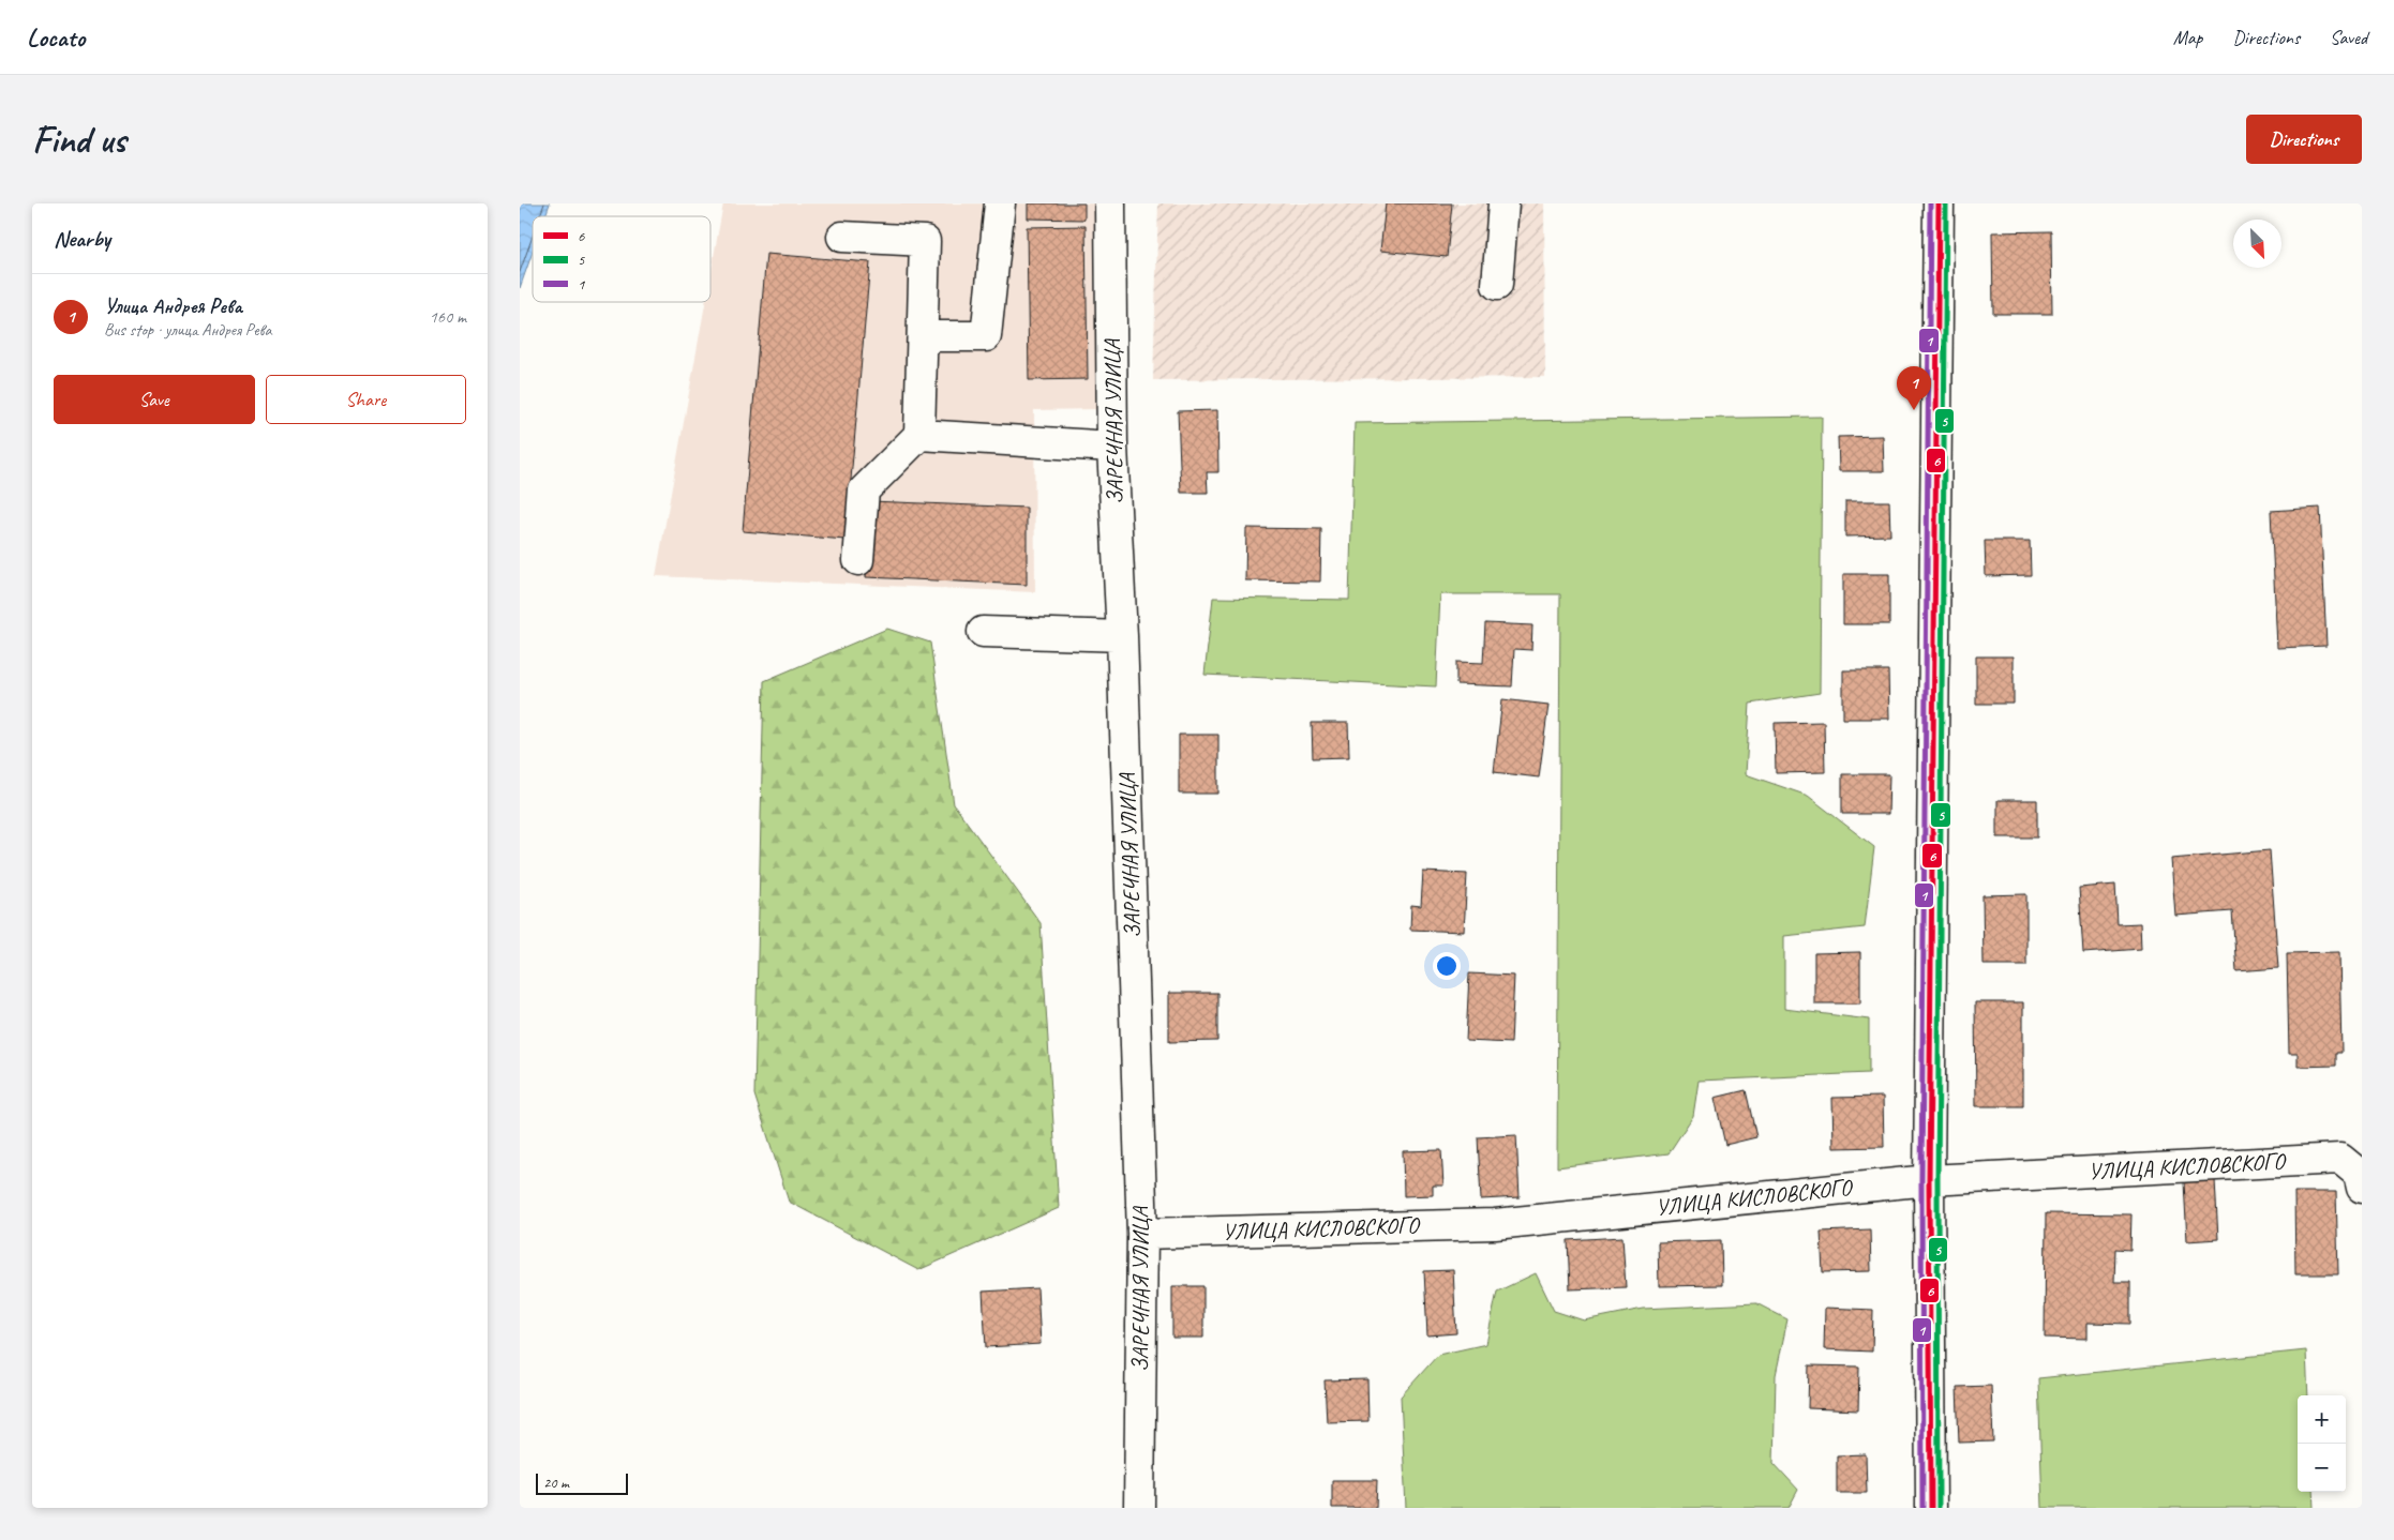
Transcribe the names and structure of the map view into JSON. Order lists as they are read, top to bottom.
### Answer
{
  "streets": {
    "street": ["ЗАРЕЧНАЯ УЛИЦА", "УЛИЦА КИСЛОВСКОГО"]
  },
  "crossings": [
    ["ЗАРЕЧНАЯ УЛИЦА", "УЛИЦА КИСЛОВСКОГО"]
  ],
  "lines": ["transit line 6", "transit line 5", "transit line 1"],
  "legend": ["6", "5", "1"],
  "scale_bar": "20 m",
  "north": "bottom right",
  "page": {
    "header": "Locato",
    "nav": ["Map", "Directions", "Saved"],
    "buttons": [
      "Directions",
      ["Save", "Share"]
    ],
    "title": "Find us",
    "heading": "Nearby",
    "list": [
      {
        "mark": "1",
        "name": "Улица Андрея Рева",
        "note": "Bus stop · улица Андрея Рева",
        "value": "160 m"
      }
    ],
    "pins": "1",
    "map_buttons": ["+", "−"],
    "scale": "20 m"
  }
}
